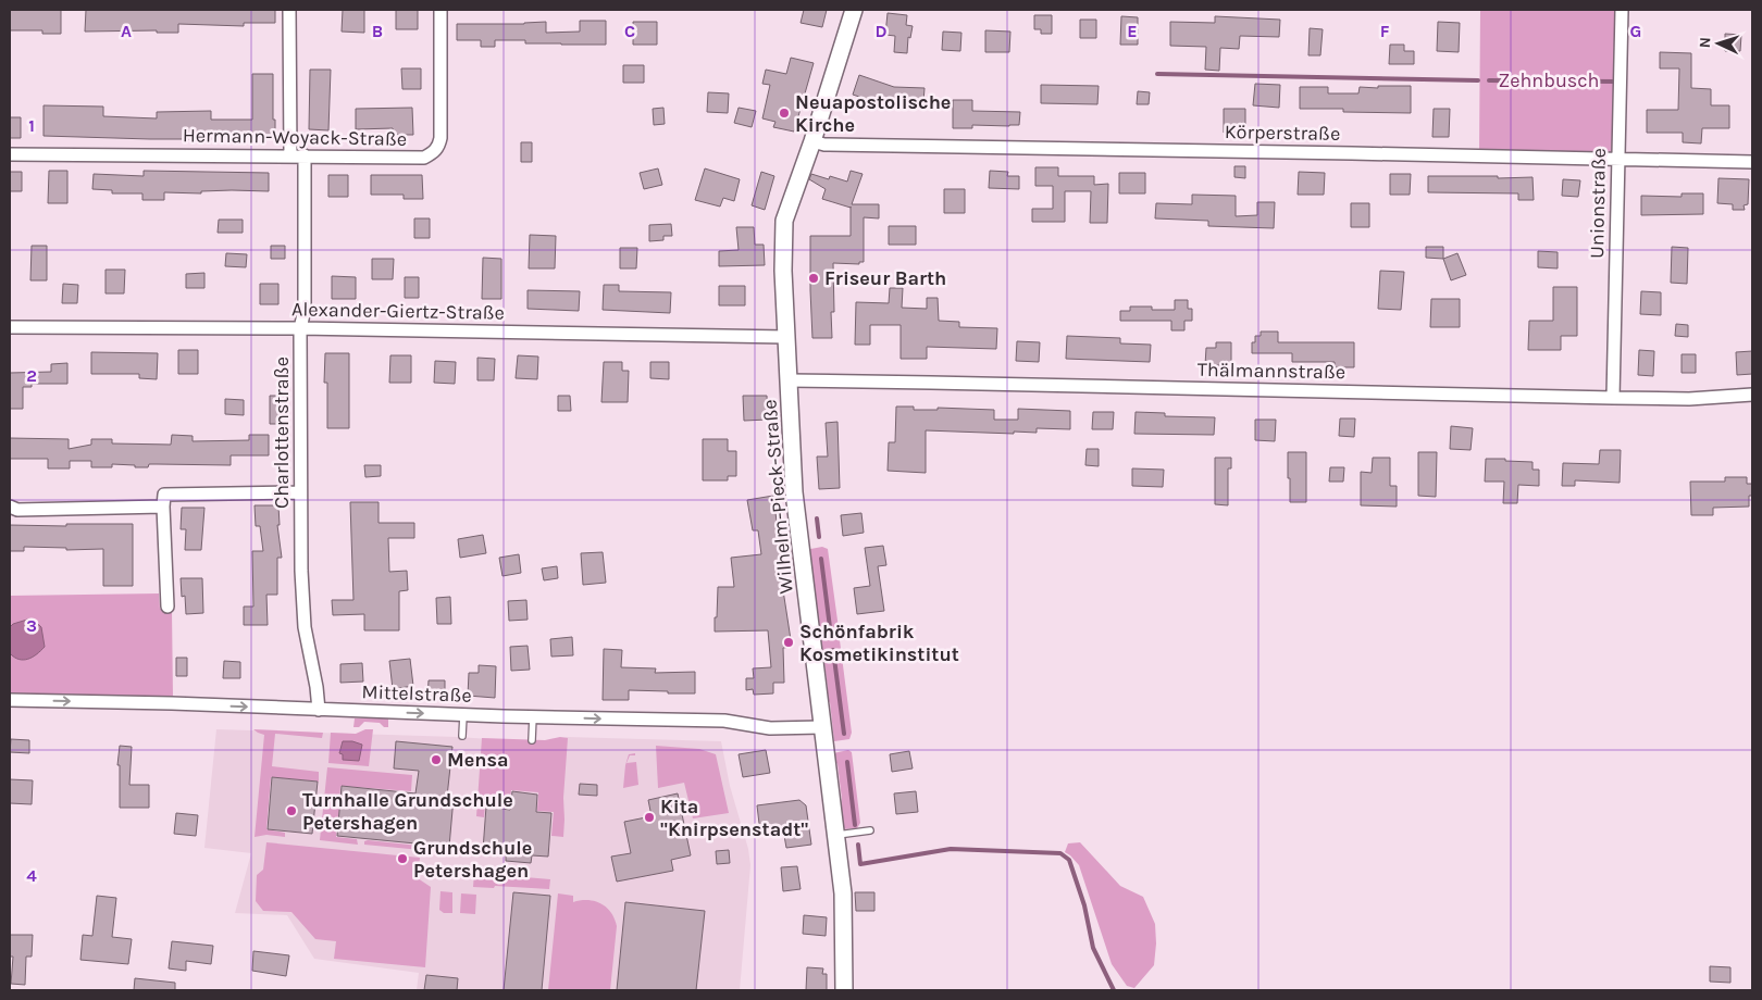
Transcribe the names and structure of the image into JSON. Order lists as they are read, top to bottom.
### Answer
{
  "streets": {
    "street": [
      "Körperstraße",
      "Hermann-Woyack-Straße",
      "Unionstraße",
      "Alexander-Giertz-Straße",
      "Thälmannstraße",
      "Charlottenstraße",
      "Wilhelm-Pieck-Straße",
      "Mittelstraße"
    ]
  },
  "crossings": [
    ["Körperstraße", "Unionstraße"],
    ["Körperstraße", "Wilhelm-Pieck-Straße"],
    ["Hermann-Woyack-Straße", "Charlottenstraße"],
    ["Unionstraße", "Thälmannstraße"],
    ["Alexander-Giertz-Straße", "Charlottenstraße"],
    ["Alexander-Giertz-Straße", "Wilhelm-Pieck-Straße"],
    ["Thälmannstraße", "Wilhelm-Pieck-Straße"],
    ["Charlottenstraße", "Mittelstraße"],
    ["Wilhelm-Pieck-Straße", "Mittelstraße"]
  ],
  "one_way": ["Mittelstraße"],
  "parks": ["Zehnbusch"],
  "places": [
    "Neuapostolische Kirche",
    "Friseur Barth",
    "Schönfabrik Kosmetikinstitut",
    "Mensa",
    "Turnhalle Grundschule Petershagen",
    "Kita \"Knirpsenstadt\"",
    "Grundschule Petershagen"
  ],
  "north": "left",
  "grid": {
    "columns": [
      "A",
      "B",
      "C",
      "D",
      "E",
      "F",
      "G"
    ],
    "rows": [
      "1",
      "2",
      "3",
      "4"
    ]
  }
}
